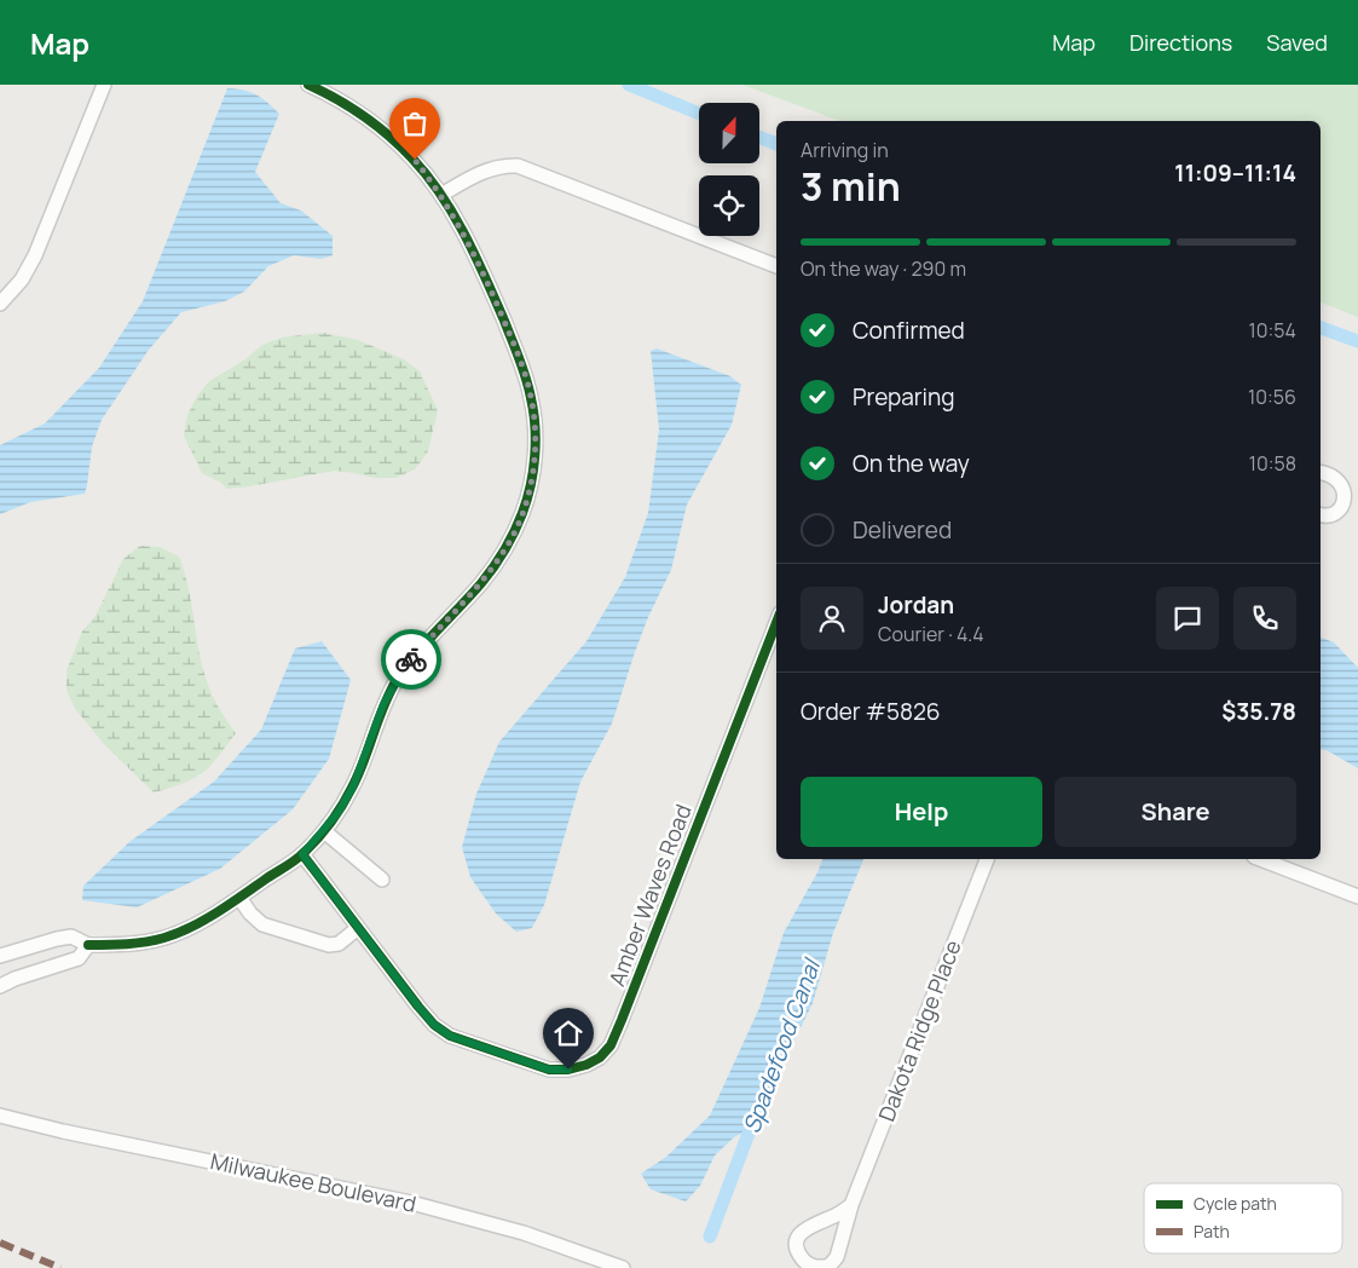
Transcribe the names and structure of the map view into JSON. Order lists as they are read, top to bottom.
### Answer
{
  "streets": {
    "street": ["Amber Waves Road", "Dakota Ridge Place", "Milwaukee Boulevard"]
  },
  "water": ["Spadefood Canal"],
  "legend": ["Cycle path", "Path"],
  "north": "top",
  "page": {
    "header": "Map",
    "nav": ["Map", "Directions", "Saved"],
    "heading": ["3 min", "Arriving in", "11:09–11:14"],
    "panel": [
      "Jordan",
      "Courier · 4.4",
      "Order #5826",
      "$35.78"
    ],
    "bar": "On the way · 290 m",
    "list": [
      ["Confirmed", "10:54"],
      ["Preparing", "10:56"],
      ["On the way", "10:58"],
      "Delivered"
    ],
    "buttons": ["Help", "Share"]
  }
}
